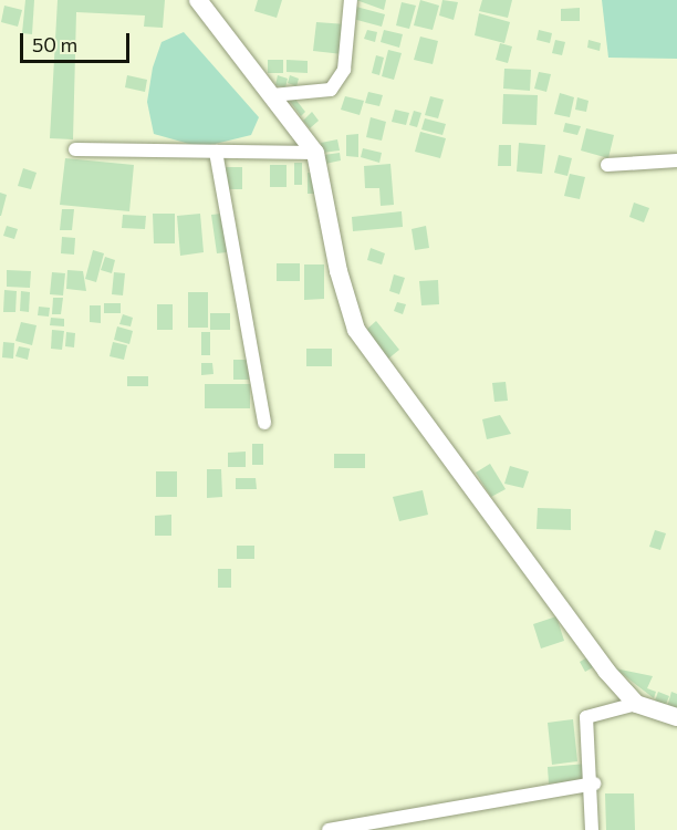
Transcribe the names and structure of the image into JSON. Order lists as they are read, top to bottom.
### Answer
{
  "scale_bar": "50 m"
}
